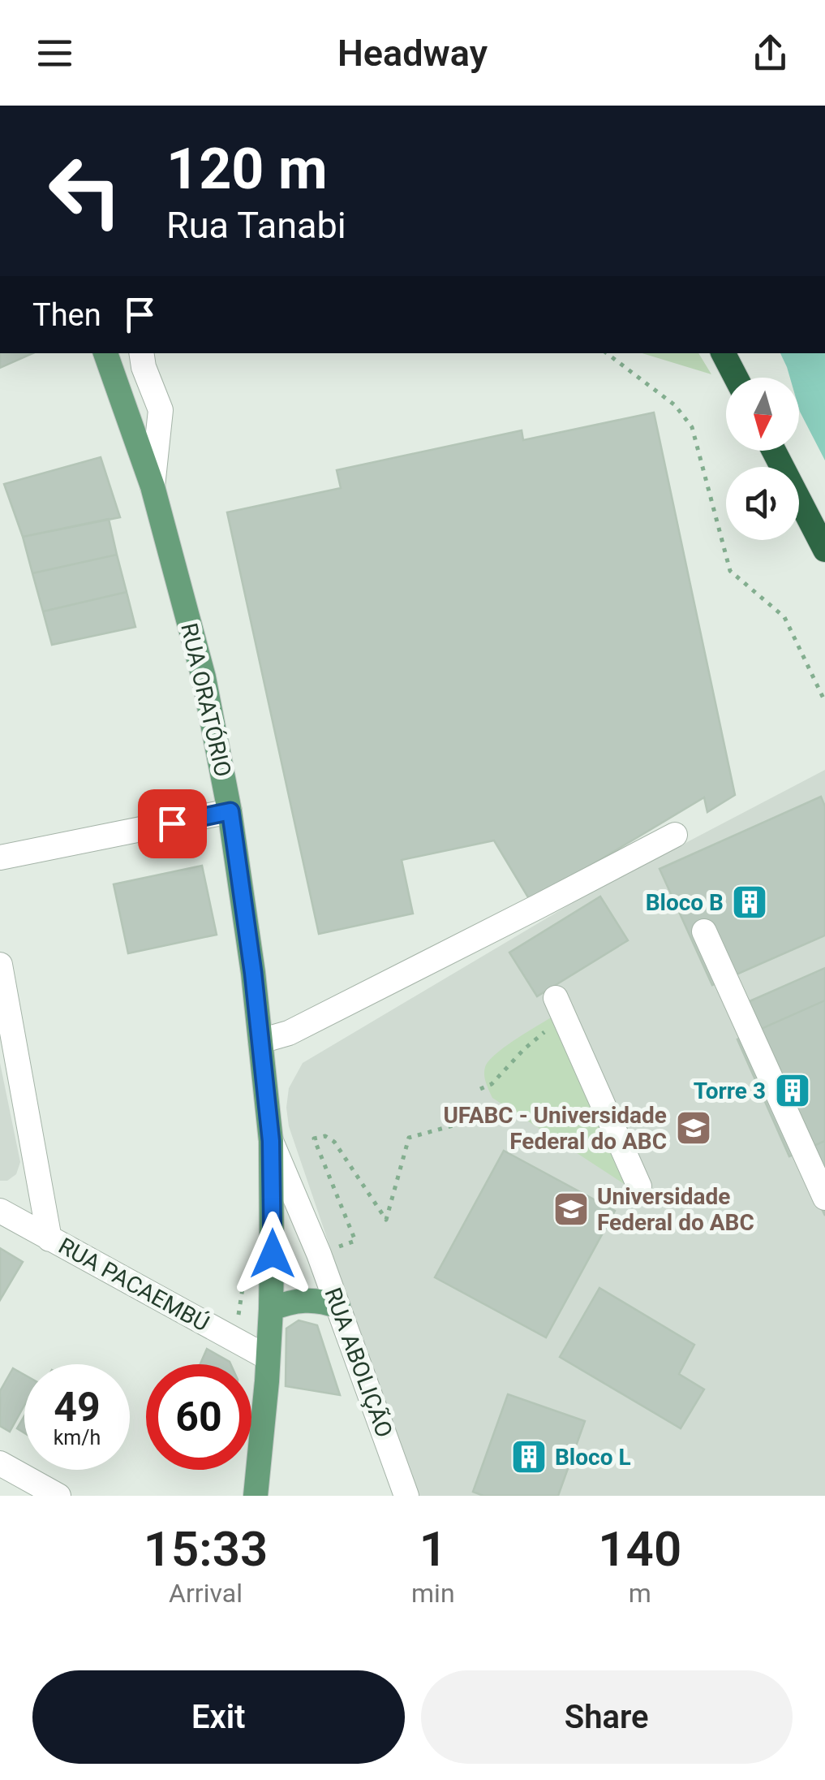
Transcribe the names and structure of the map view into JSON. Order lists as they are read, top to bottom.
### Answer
{
  "streets": {
    "main road": ["RUA ORATÓRIO"],
    "street": ["RUA PACAEMBÚ", "RUA ABOLIÇÃO"]
  },
  "crossings": [
    ["RUA ORATÓRIO", "RUA PACAEMBÚ"],
    ["RUA ORATÓRIO", "RUA ABOLIÇÃO"]
  ],
  "places": {
    "building": ["Bloco B", "Torre 3", "Bloco L"],
    "school or university": ["UFABC - Universidade Federal do ABC", "Universidade Federal do ABC"]
  },
  "north": "bottom",
  "page": {
    "header": "Headway",
    "turn": ["120 m", "Rua Tanabi"],
    "then": "Then",
    "speed": "49 km/h",
    "limit": "60",
    "eta": [
      "15:33",
      "Arrival",
      "1",
      "min",
      "140",
      "m"
    ],
    "buttons": ["Exit", "Share"]
  }
}
